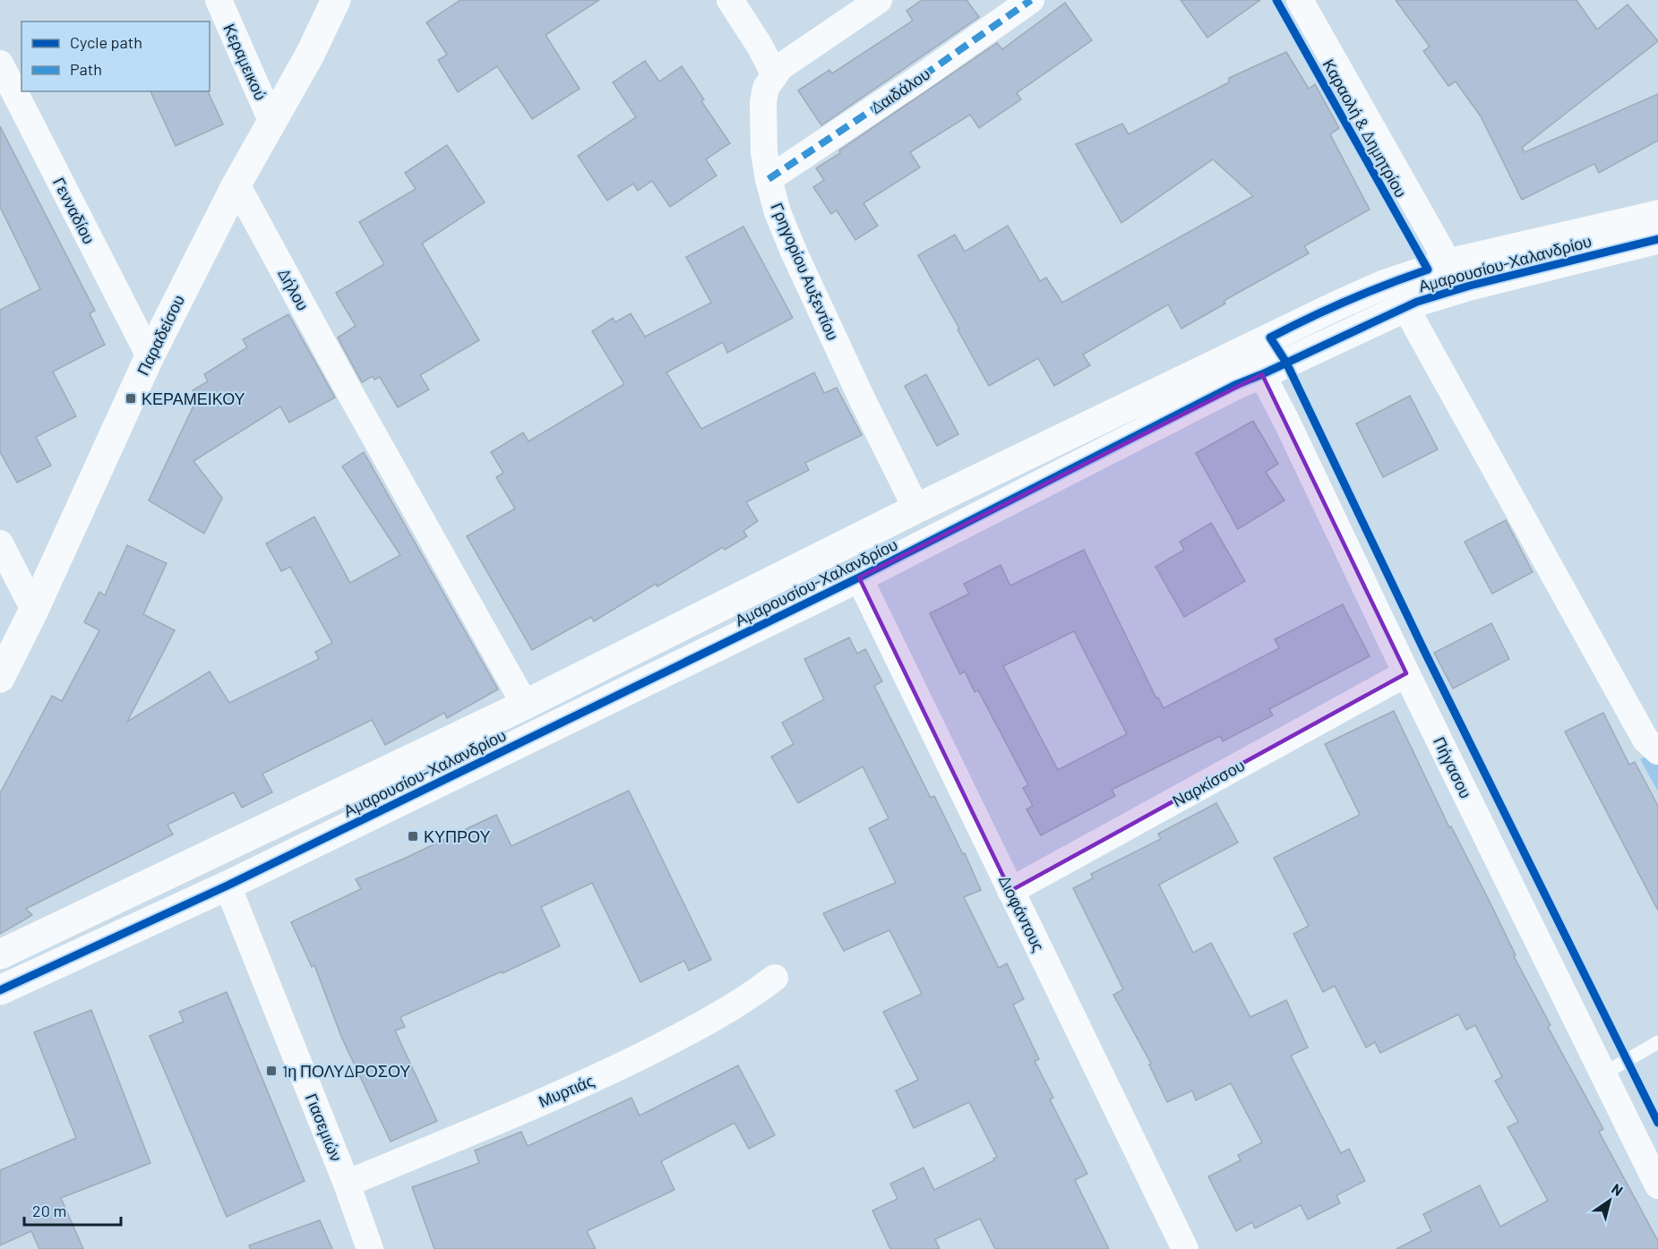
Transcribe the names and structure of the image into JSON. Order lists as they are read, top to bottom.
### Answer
{
  "streets": {
    "street": [
      "Κεραμεικού",
      "Δαιδάλου",
      "Καραολή & Δημητρίου",
      "Γενναδίου",
      "Αμαρουσίου-Χαλανδρίου",
      "Γρηγορίου Αυξεντίου",
      "Δήλου",
      "Παραδείσου",
      "Πήγασου",
      "Ναρκίσσου",
      "Διοφάντους",
      "Μυρτιάς",
      "Γιασεμιών"
    ]
  },
  "crossings": [
    ["Κεραμεικού", "Παραδείσου"],
    ["Δαιδάλου", "Γρηγορίου Αυξεντίου"],
    ["Καραολή & Δημητρίου", "Αμαρουσίου-Χαλανδρίου"],
    ["Γενναδίου", "Παραδείσου"],
    ["Αμαρουσίου-Χαλανδρίου", "Γρηγορίου Αυξεντίου"],
    ["Αμαρουσίου-Χαλανδρίου", "Δήλου"],
    ["Αμαρουσίου-Χαλανδρίου", "Πήγασου"],
    ["Αμαρουσίου-Χαλανδρίου", "Διοφάντους"],
    ["Αμαρουσίου-Χαλανδρίου", "Γιασεμιών"],
    ["Δήλου", "Παραδείσου"],
    ["Πήγασου", "Ναρκίσσου"],
    ["Ναρκίσσου", "Διοφάντους"],
    ["Μυρτιάς", "Γιασεμιών"]
  ],
  "places": {
    "transit": ["ΚΕΡΑΜΕΙΚΟΥ", "ΚΥΠΡΟΥ", "1η ΠΟΛΥΔΡΟΣΟΥ"]
  },
  "legend": ["Cycle path", "Path"],
  "scale_bar": "20 m",
  "north": "top right"
}
